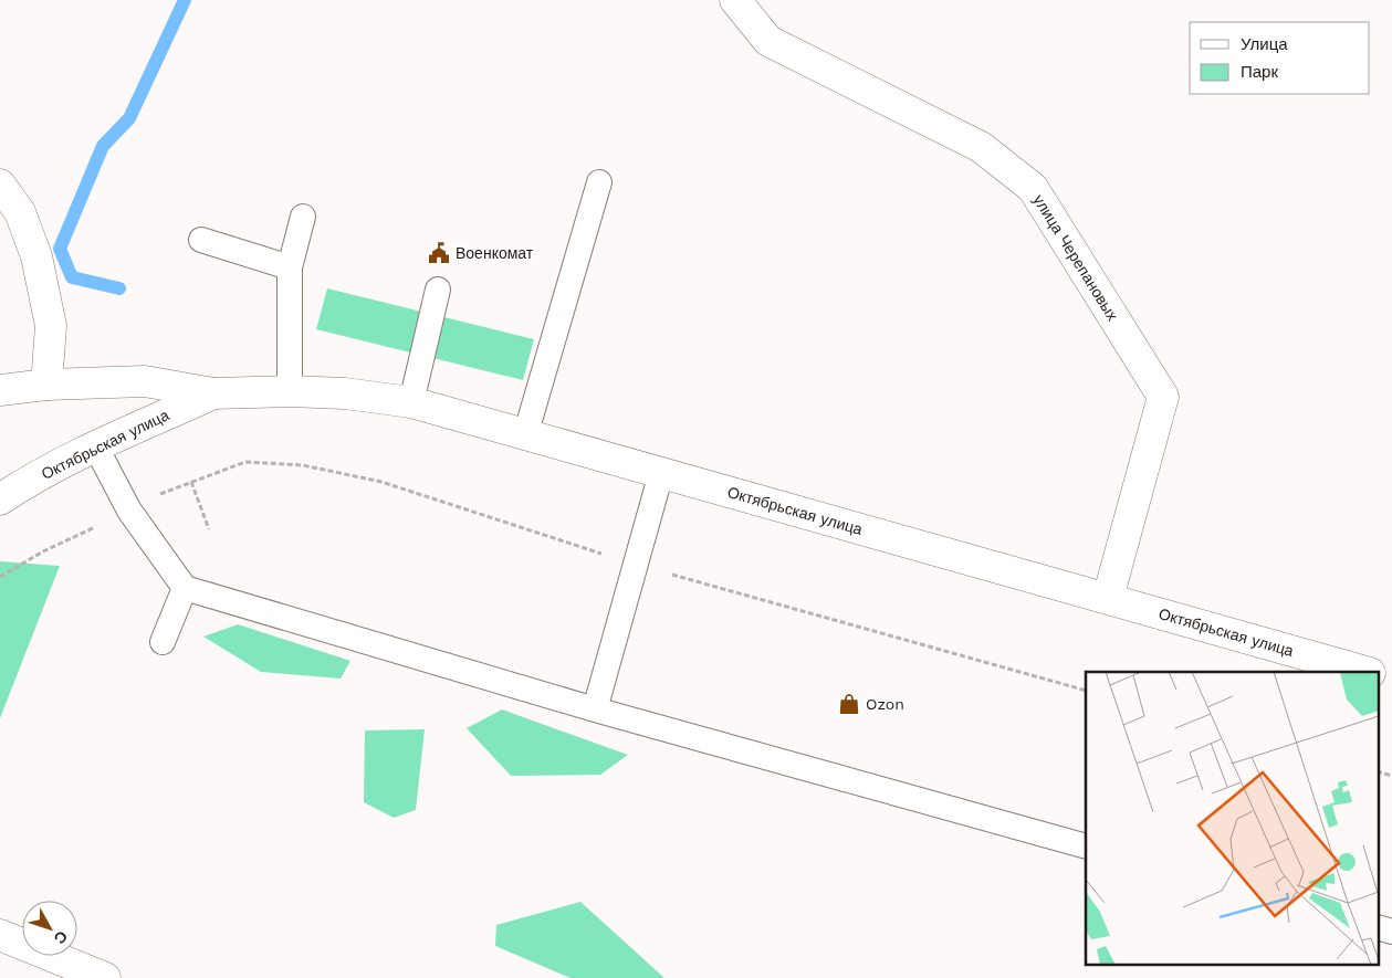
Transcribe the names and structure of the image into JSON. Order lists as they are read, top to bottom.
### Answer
{
  "streets": {
    "street": ["улица Черепановых", "Октябрьская улица"]
  },
  "crossings": [
    ["улица Черепановых", "Октябрьская улица"]
  ],
  "places": {
    "public building": ["Военкомат"],
    "shop": ["Ozon"]
  },
  "legend": ["Улица", "Парк"],
  "north": "bottom right"
}
